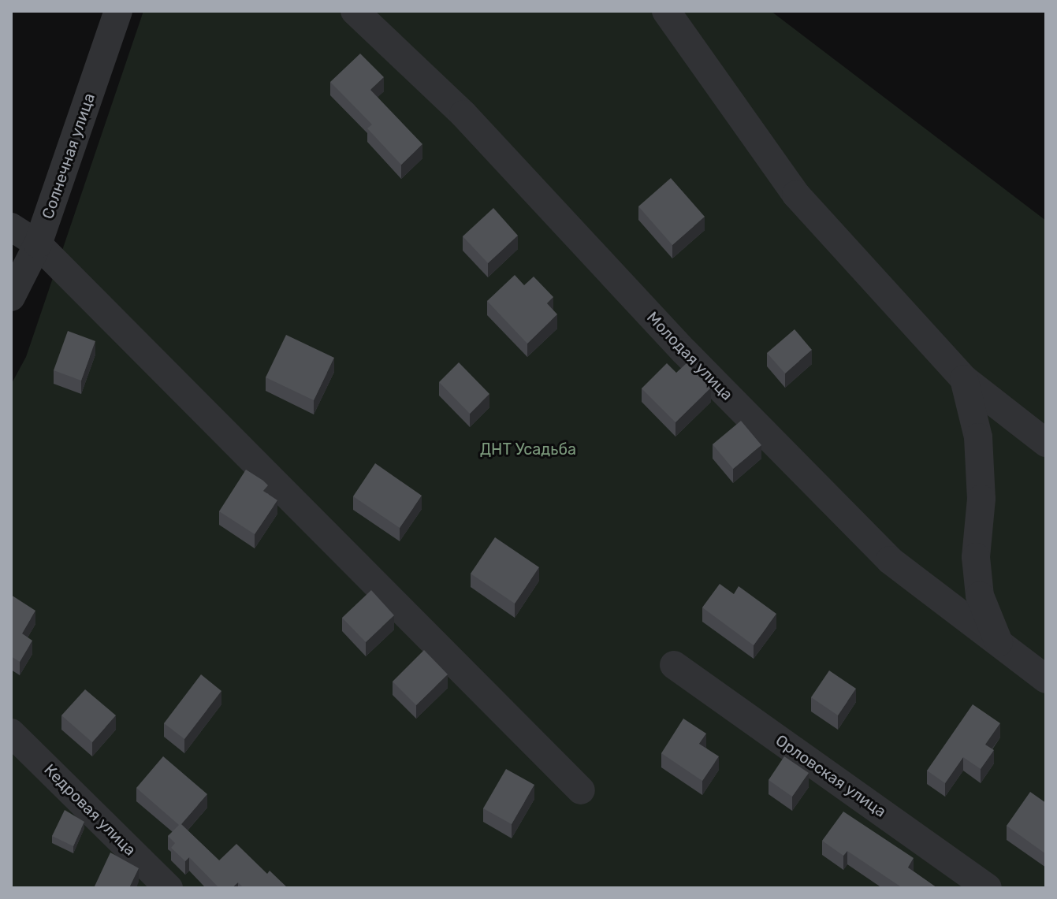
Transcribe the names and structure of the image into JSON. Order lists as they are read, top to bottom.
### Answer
{
  "streets": {
    "street": [
      "Солнечная улица",
      "Молодая улица",
      "Орловская улица",
      "Кедровая улица"
    ]
  },
  "parks": ["ДНТ Усадьба"]
}
